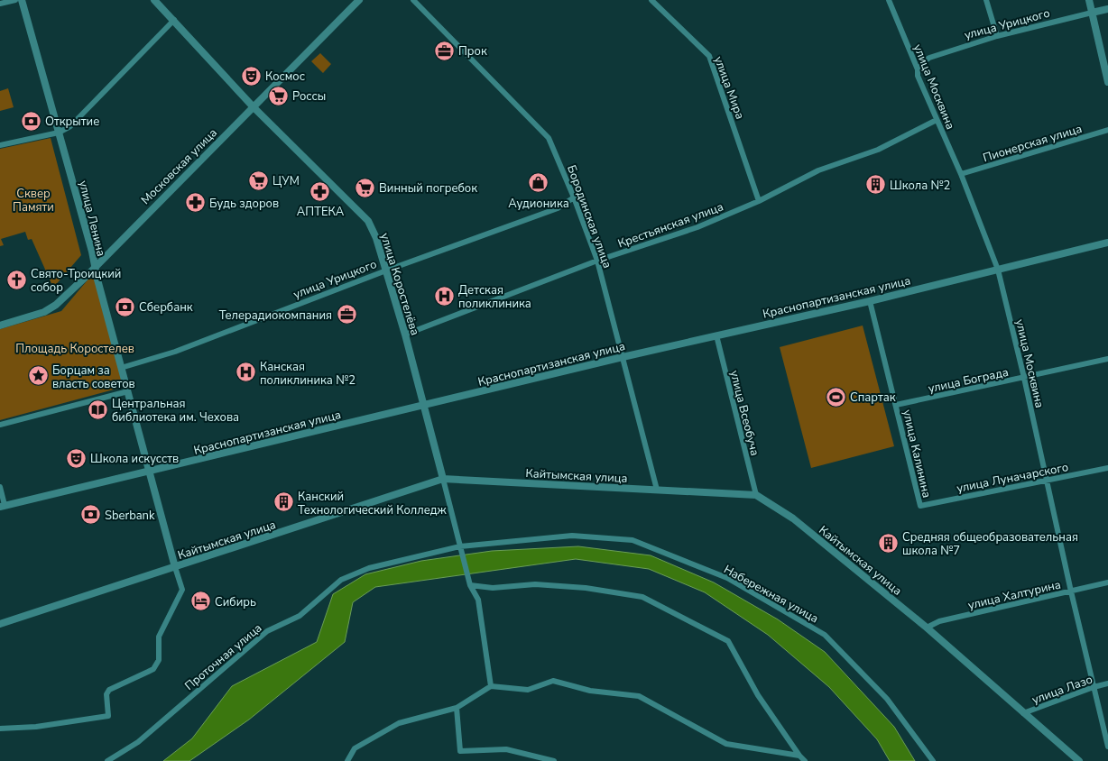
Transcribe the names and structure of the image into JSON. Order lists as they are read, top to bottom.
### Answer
{
  "streets": {
    "street": [
      "улица Урицкого",
      "улица Москвина",
      "улица Мира",
      "Пионерская улица",
      "Московская улица",
      "Бородинская улица",
      "улица Ленина",
      "Крестьянская улица",
      "улица Коростелёва",
      "Краснопартизанская улица",
      "улица Бограда",
      "улица Всеобуча",
      "улица Калинина",
      "Кайтымская улица",
      "улица Луначарского",
      "Набережная улица",
      "улица Халтурина",
      "Проточная улица",
      "улица Лазо"
    ]
  },
  "crossings": [
    ["улица Урицкого", "улица Москвина"],
    ["улица Урицкого", "Бородинская улица"],
    ["улица Урицкого", "улица Ленина"],
    ["улица Урицкого", "улица Коростелёва"],
    ["улица Москвина", "Пионерская улица"],
    ["улица Москвина", "Крестьянская улица"],
    ["улица Москвина", "Краснопартизанская улица"],
    ["улица Москвина", "улица Бограда"],
    ["улица Москвина", "улица Луначарского"],
    ["улица Москвина", "улица Халтурина"],
    ["улица Москвина", "улица Лазо"],
    ["улица Мира", "Крестьянская улица"],
    ["Московская улица", "улица Ленина"],
    ["Московская улица", "улица Коростелёва"],
    ["Бородинская улица", "Крестьянская улица"],
    ["Бородинская улица", "Краснопартизанская улица"],
    ["Бородинская улица", "Кайтымская улица"],
    ["улица Ленина", "Краснопартизанская улица"],
    ["улица Ленина", "Кайтымская улица"],
    ["Крестьянская улица", "улица Коростелёва"],
    ["улица Коростелёва", "Краснопартизанская улица"],
    ["улица Коростелёва", "Кайтымская улица"],
    ["улица Коростелёва", "Набережная улица"],
    ["улица Коростелёва", "Проточная улица"],
    ["Краснопартизанская улица", "улица Всеобуча"],
    ["Краснопартизанская улица", "улица Калинина"],
    ["улица Бограда", "улица Калинина"],
    ["улица Всеобуча", "Кайтымская улица"],
    ["улица Калинина", "улица Луначарского"],
    ["Кайтымская улица", "улица Халтурина"],
    ["Кайтымская улица", "улица Лазо"],
    ["Набережная улица", "Проточная улица"]
  ],
  "parks": ["Сквер Памяти", "Площадь Коростелев"],
  "places": {
    "office": ["Прок", "Телерадиокомпания"],
    "theatre": ["Космос", "Школа искусств"],
    "supermarket": ["Россы", "ЦУМ", "Винный погребок"],
    "bank": ["Открытие", "Сбербанк", "Sberbank"],
    "shop": ["Аудионика"],
    "building": ["Школа №2", "Канский Технологический Колледж", "Средняя общеобразовательная школа №7"],
    "pharmacy": ["АПТЕКА", "Будь здоров"],
    "church": ["Свято-Троицкий собор"],
    "hospital": ["Детская поликлиника", "Канская поликлиника №2"],
    "place": ["Борцам за власть советов"],
    "sports": ["Спартак"],
    "library": ["Центральная библиотека им. Чехова"],
    "hotel": ["Сибирь"]
  }
}
